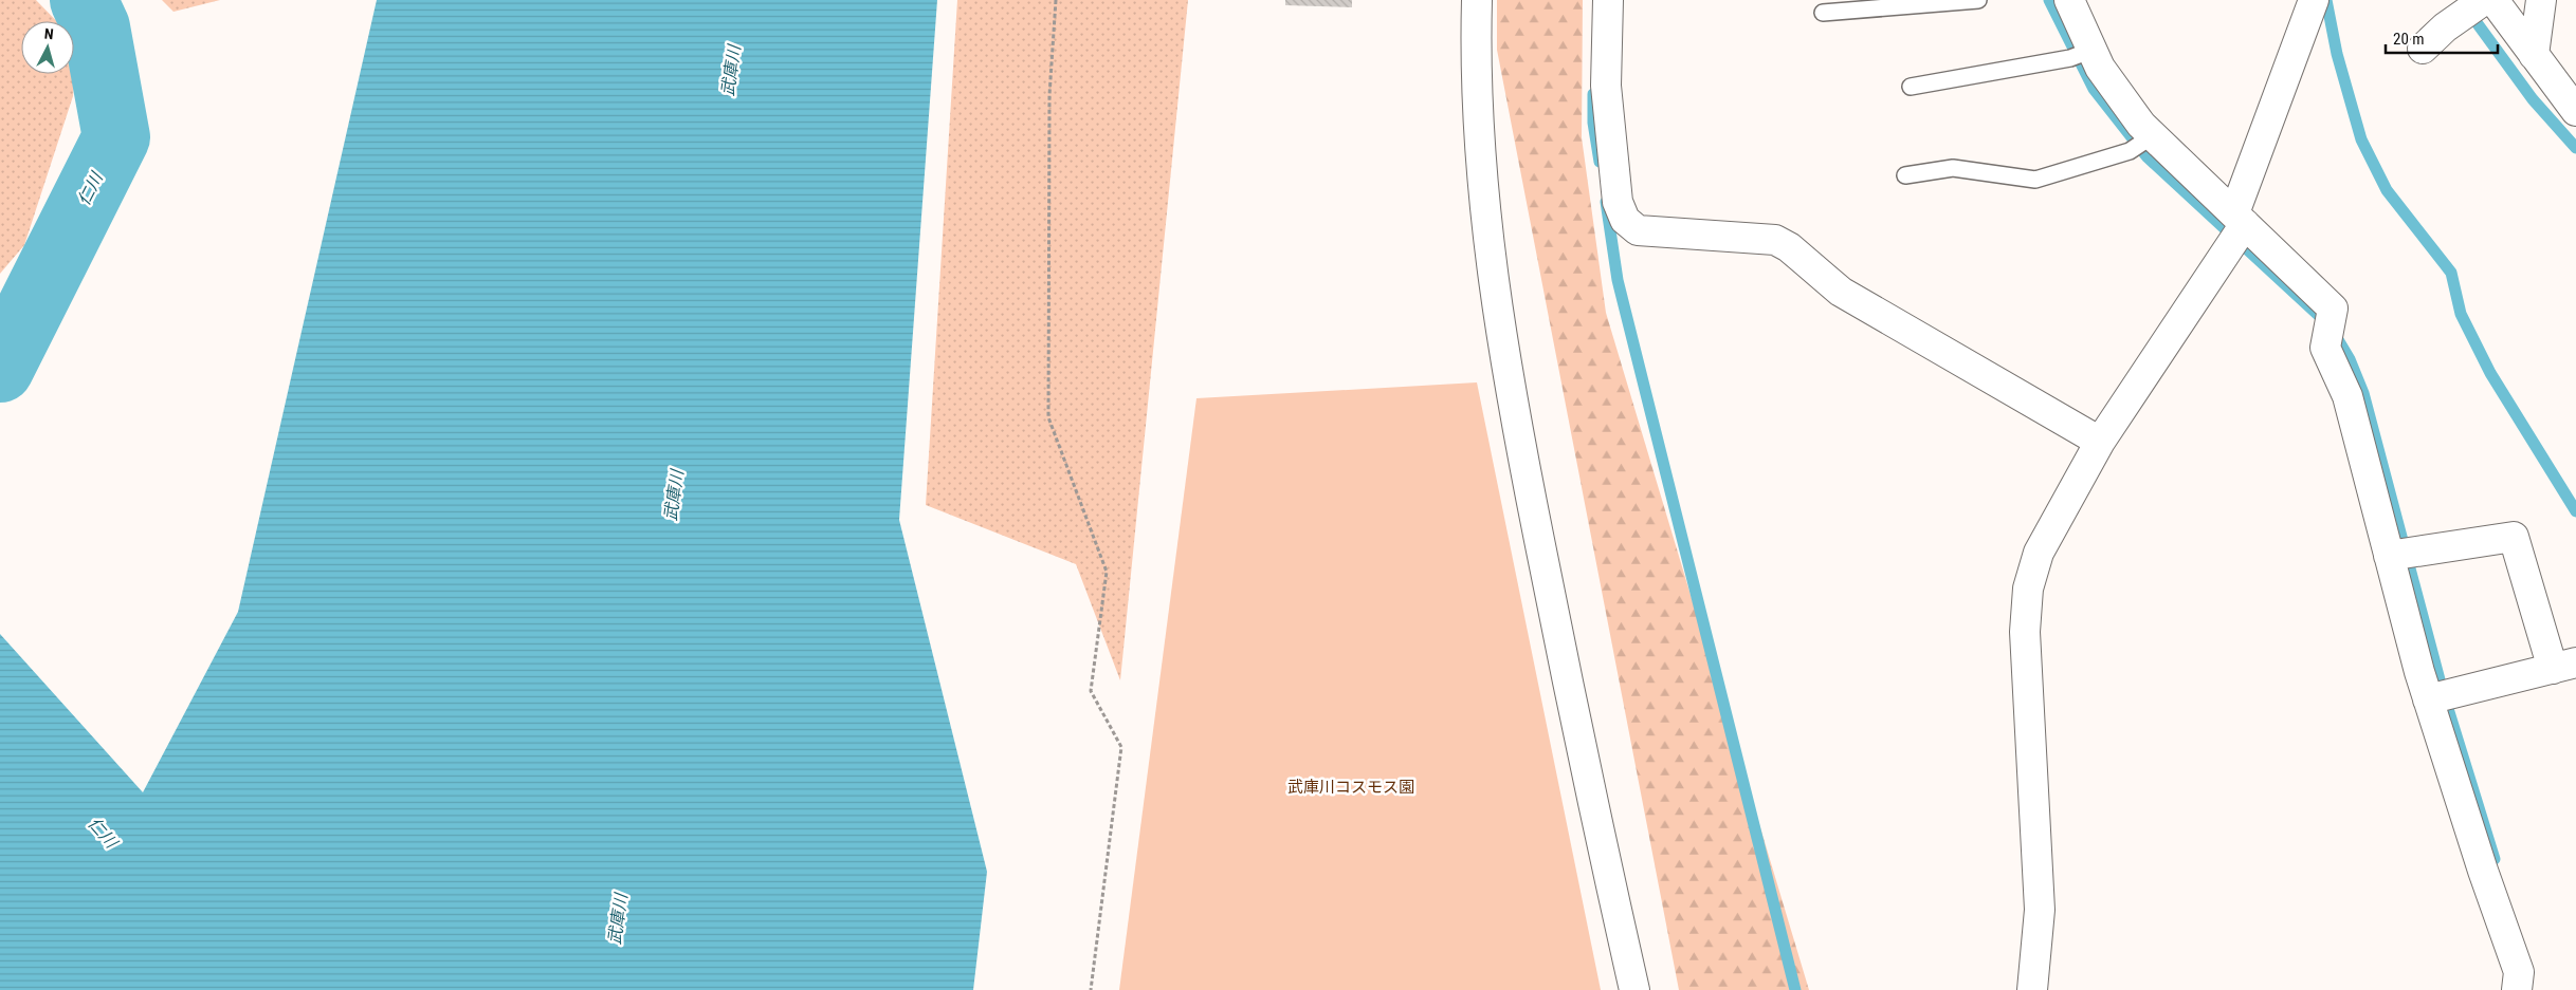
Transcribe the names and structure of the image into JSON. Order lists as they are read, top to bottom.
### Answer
{
  "water": ["武庫川", "仁川"],
  "parks": ["武庫川コスモス園"],
  "scale_bar": "20 m",
  "north": "top"
}
